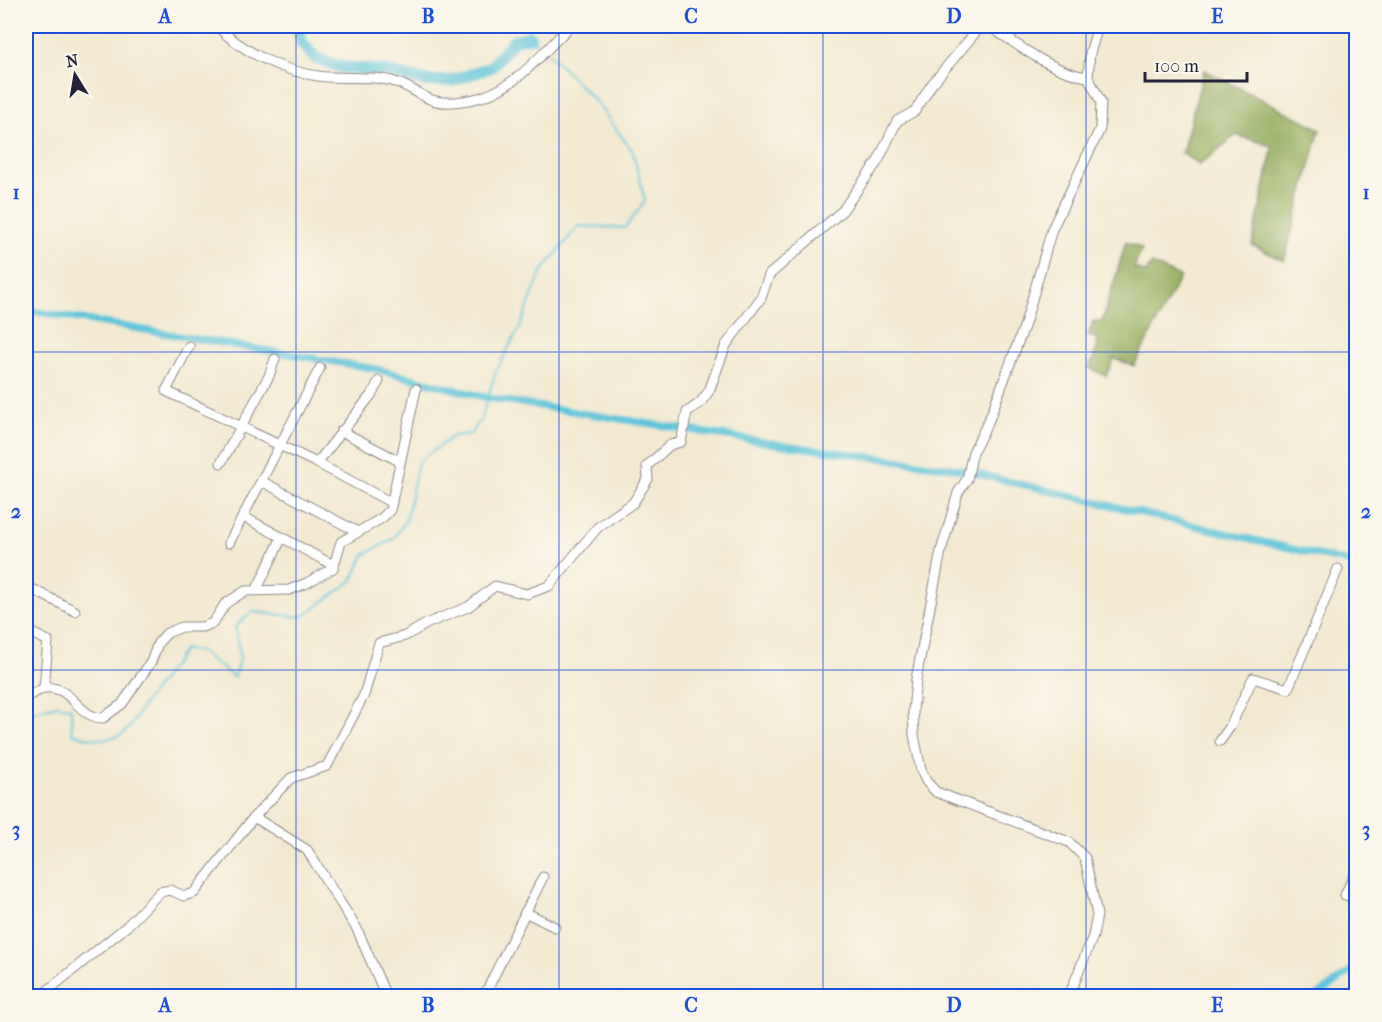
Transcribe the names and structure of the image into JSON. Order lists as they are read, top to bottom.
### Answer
{
  "scale_bar": "100 m",
  "north": "top",
  "grid": {
    "columns": [
      "A",
      "B",
      "C",
      "D",
      "E"
    ],
    "rows": ["1", "2", "3"]
  }
}
